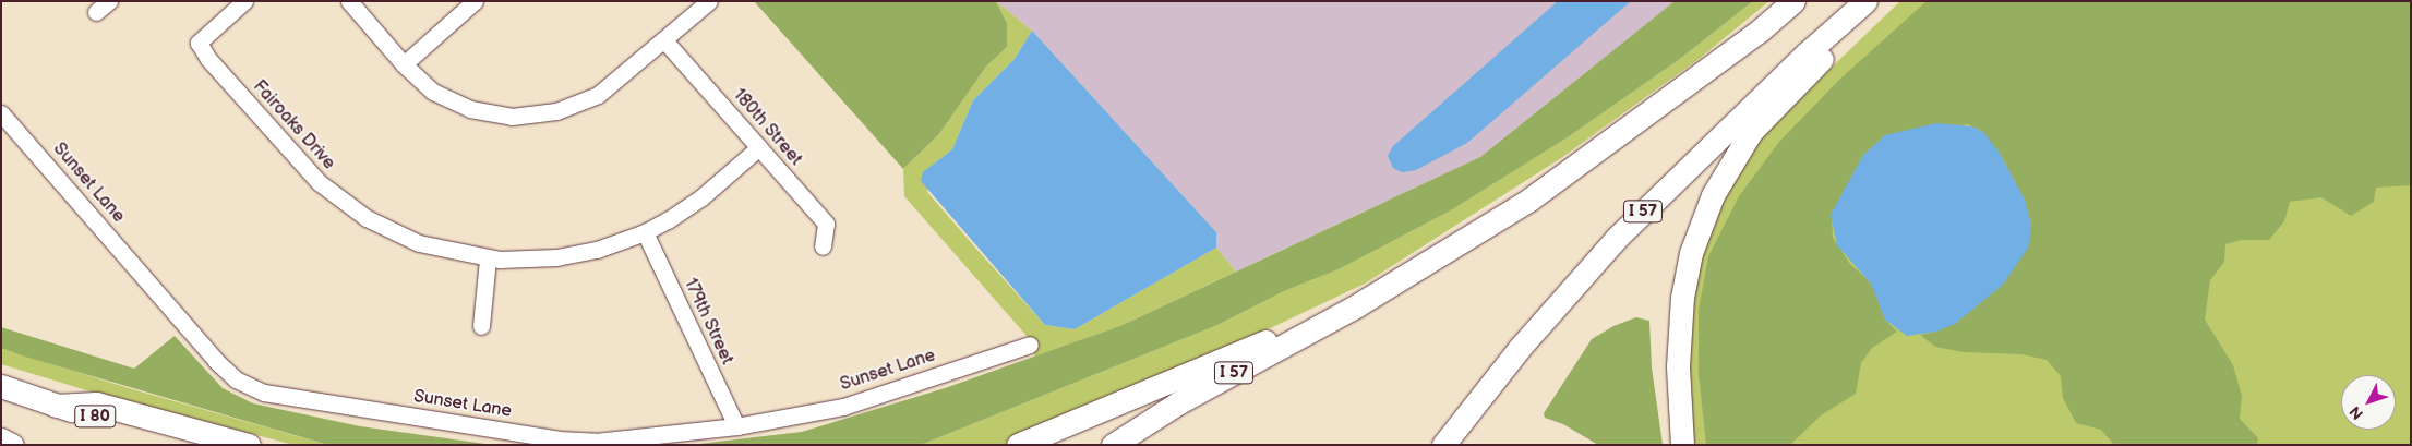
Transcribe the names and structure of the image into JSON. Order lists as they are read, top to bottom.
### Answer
{
  "streets": {
    "highway": ["I 57", "I 80"],
    "street": [
      "Fairoaks Drive",
      "180th Street",
      "Sunset Lane",
      "179th Street"
    ]
  },
  "crossings": [
    ["Fairoaks Drive", "180th Street"],
    ["Fairoaks Drive", "179th Street"],
    ["Sunset Lane", "179th Street"]
  ],
  "north": "bottom left"
}
